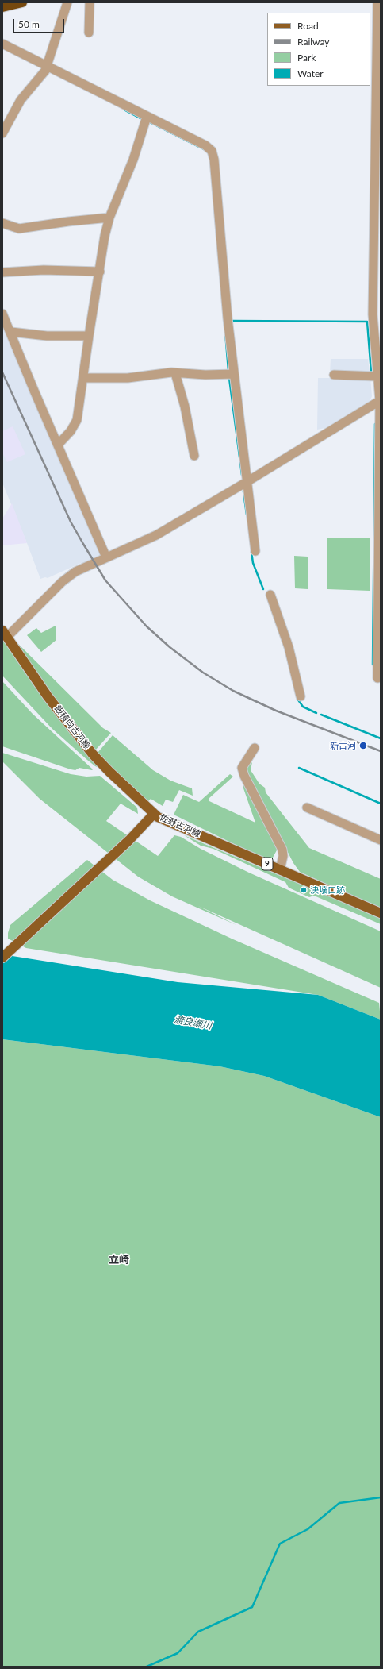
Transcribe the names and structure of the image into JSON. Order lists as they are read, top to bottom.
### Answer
{
  "streets": {
    "main road": ["飯積向古河線", "佐野古河線", "9"]
  },
  "crossings": [
    ["飯積向古河線", "佐野古河線"]
  ],
  "districts": ["立崎"],
  "water": ["渡良瀬川"],
  "places": ["新古河", "決壊口跡"],
  "legend": [
    "Road",
    "Railway",
    "Park",
    "Water"
  ],
  "scale_bar": "50 m"
}
